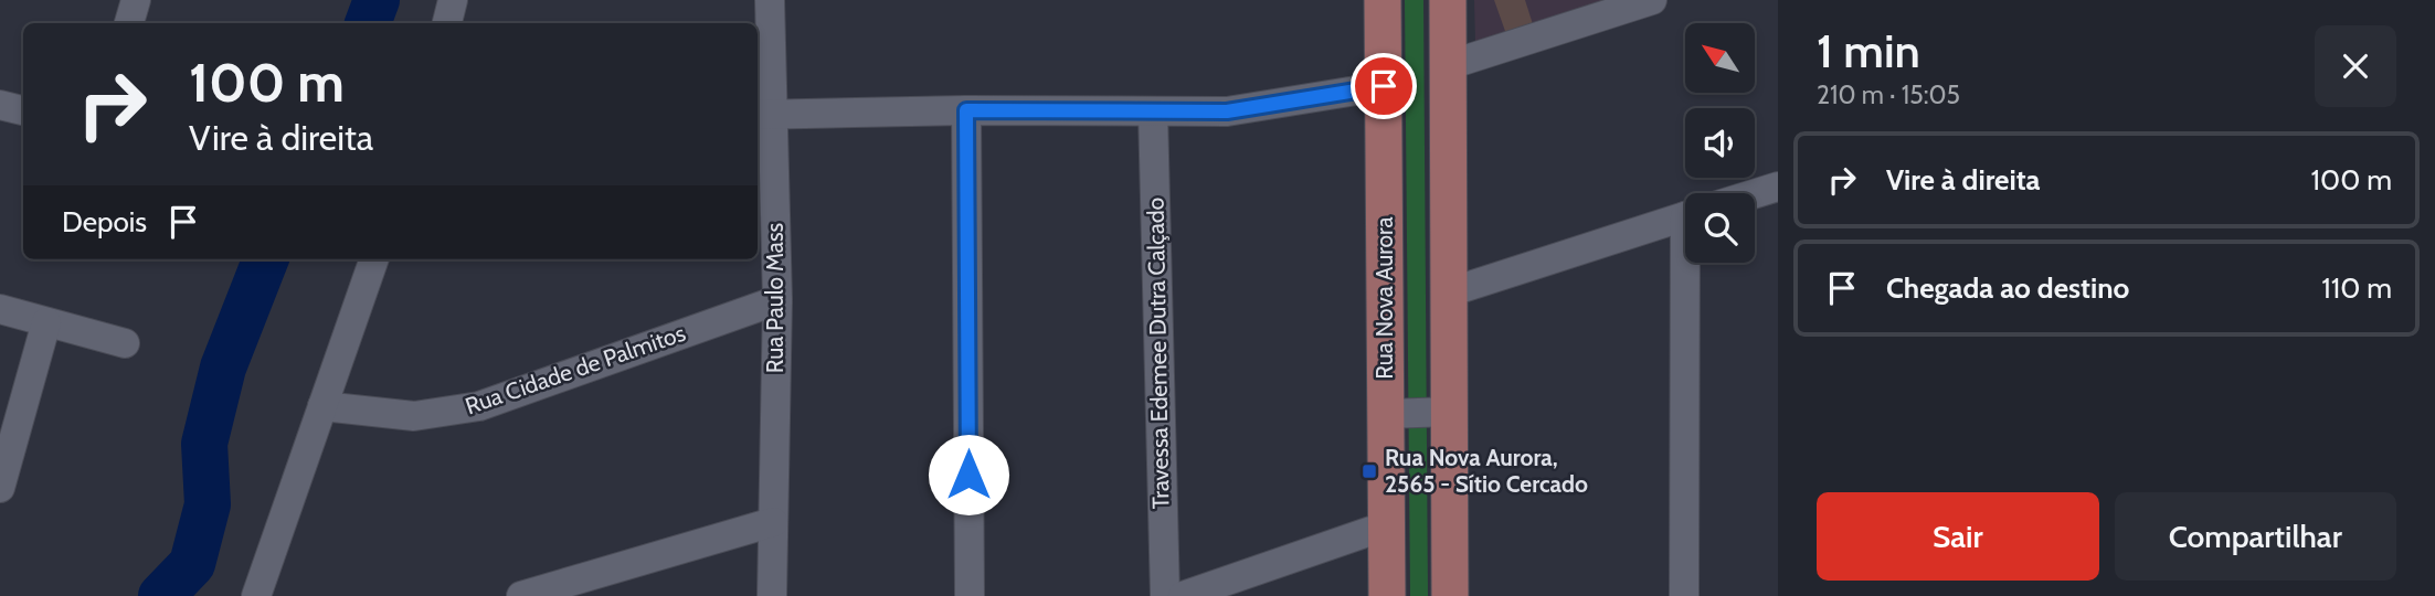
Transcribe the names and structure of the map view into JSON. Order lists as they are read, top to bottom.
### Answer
{
  "streets": {
    "main road": ["Rua Nova Aurora"],
    "street": ["Rua Paulo Mass", "Travessa Edemee Dutra Calçado", "Rua Cidade de Palmitos"]
  },
  "crossings": [
    ["Rua Paulo Mass", "Rua Cidade de Palmitos"]
  ],
  "places": {
    "transit": ["Rua Nova Aurora, 2565 - Sítio Cercado"]
  },
  "north": "top left",
  "page": {
    "heading": ["1 min", "210 m · 15:05"],
    "turn": ["100 m", "Vire à direita"],
    "list": [
      {
        "name": "Vire à direita",
        "value": "100 m"
      },
      {
        "name": "Chegada ao destino",
        "value": "110 m"
      }
    ],
    "then": "Depois",
    "buttons": ["Sair", "Compartilhar"]
  }
}
